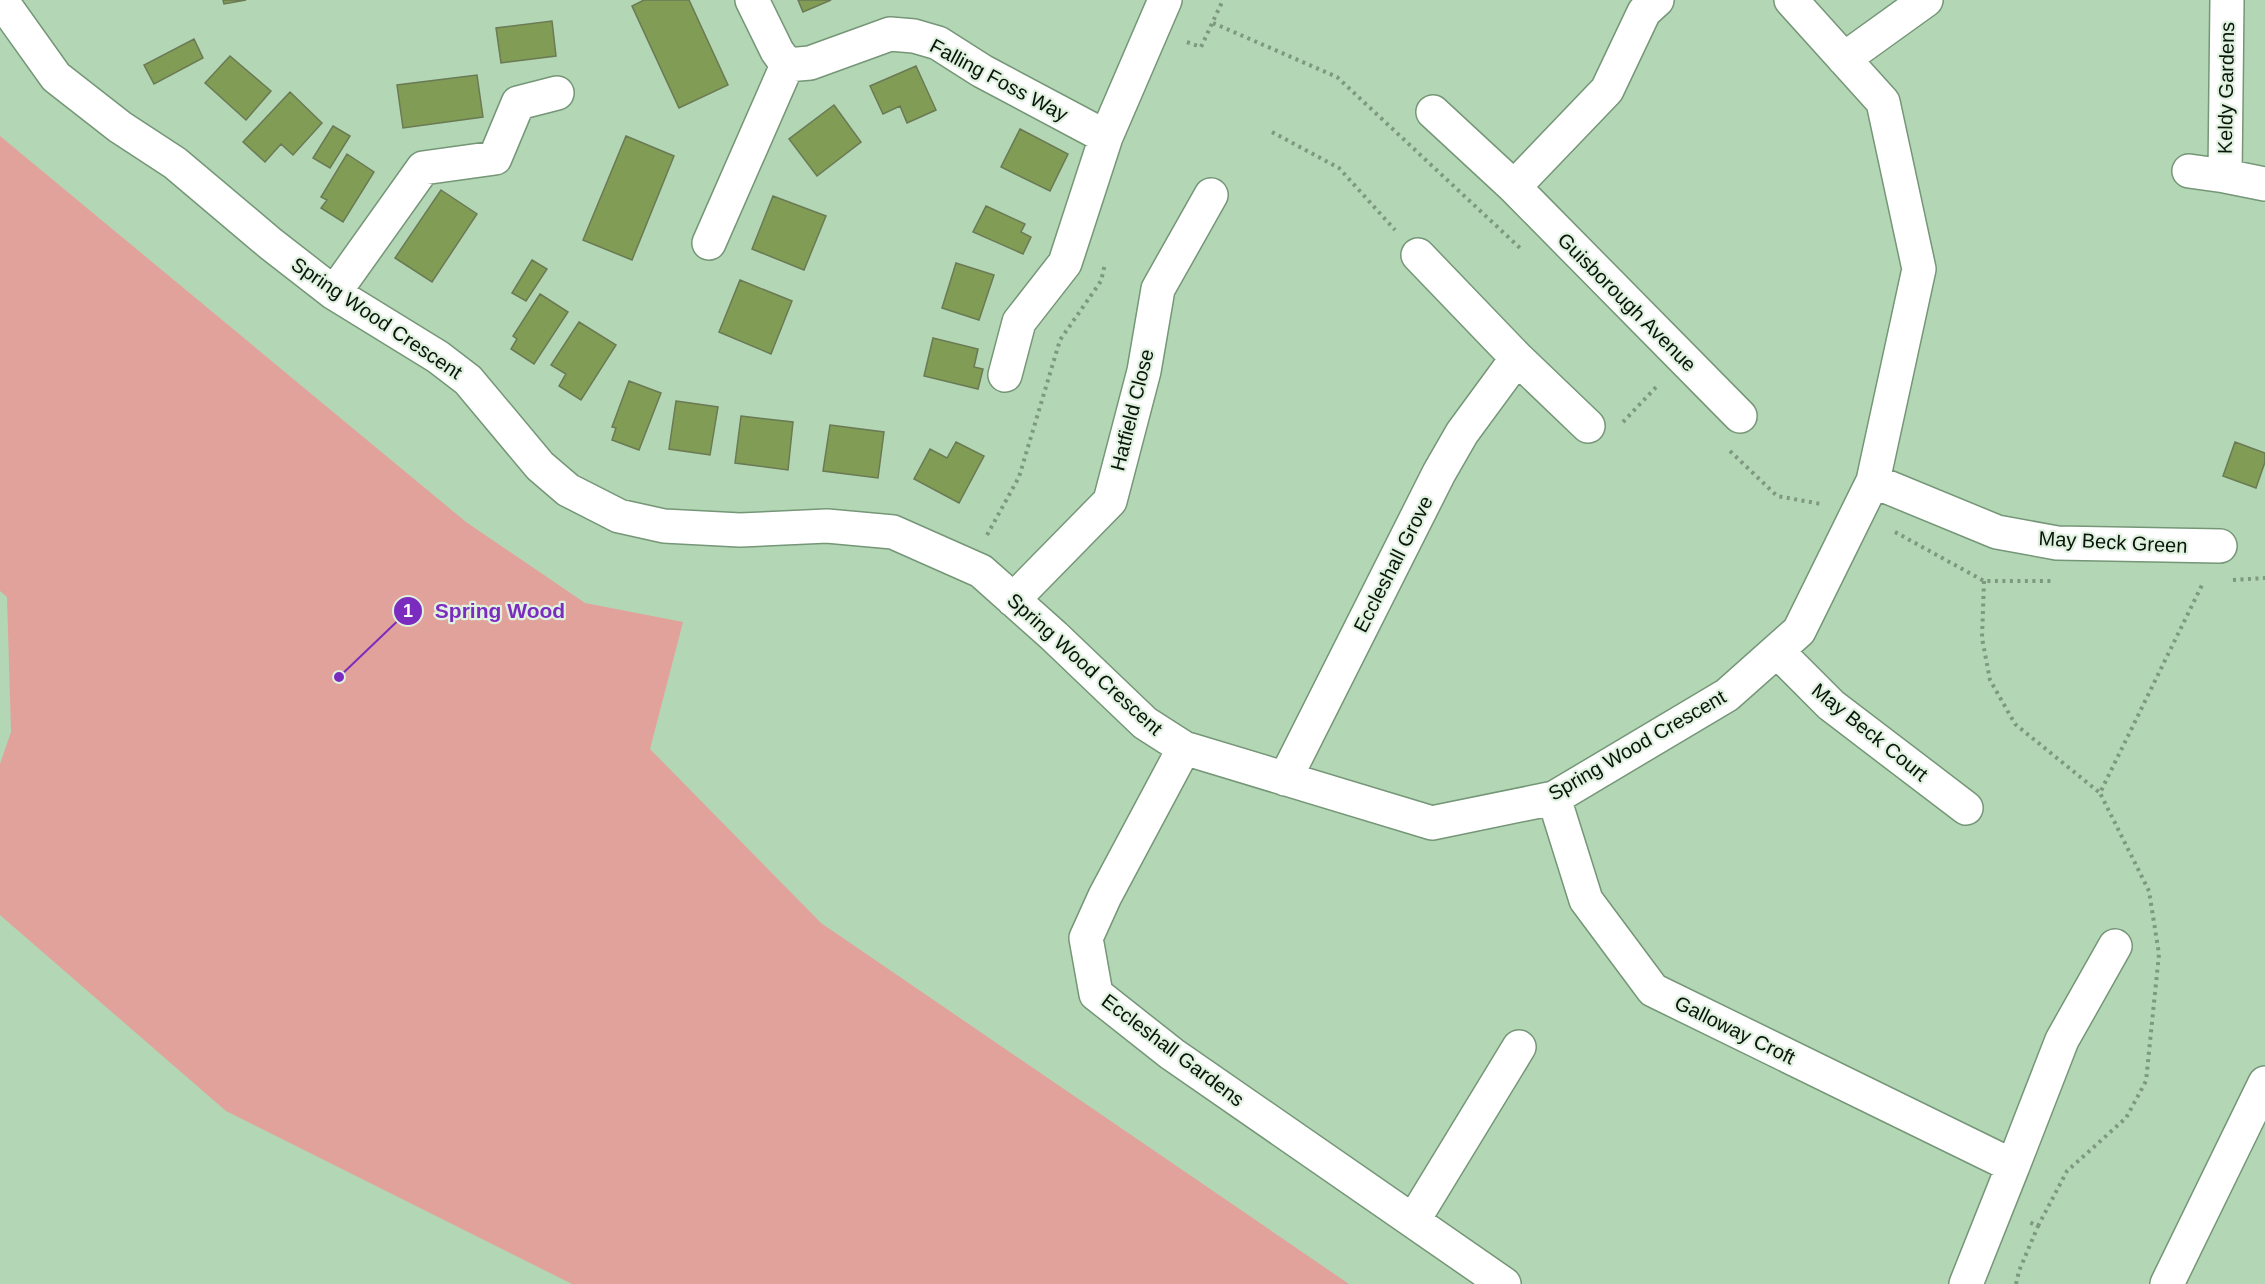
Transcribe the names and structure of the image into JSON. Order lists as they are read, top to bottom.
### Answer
{
  "streets": {
    "street": [
      "Falling Foss Way",
      "Keldy Gardens",
      "Guisborough Avenue",
      "Spring Wood Crescent",
      "Hatfield Close",
      "May Beck Green",
      "Eccleshall Grove",
      "May Beck Court",
      "Galloway Croft",
      "Eccleshall Gardens"
    ]
  },
  "crossings": [
    ["Spring Wood Crescent", "Hatfield Close"],
    ["Spring Wood Crescent", "May Beck Green"],
    ["Spring Wood Crescent", "Eccleshall Grove"],
    ["Spring Wood Crescent", "May Beck Court"],
    ["Spring Wood Crescent", "Galloway Croft"],
    ["Spring Wood Crescent", "Eccleshall Gardens"]
  ],
  "places": ["Spring Wood"]
}
